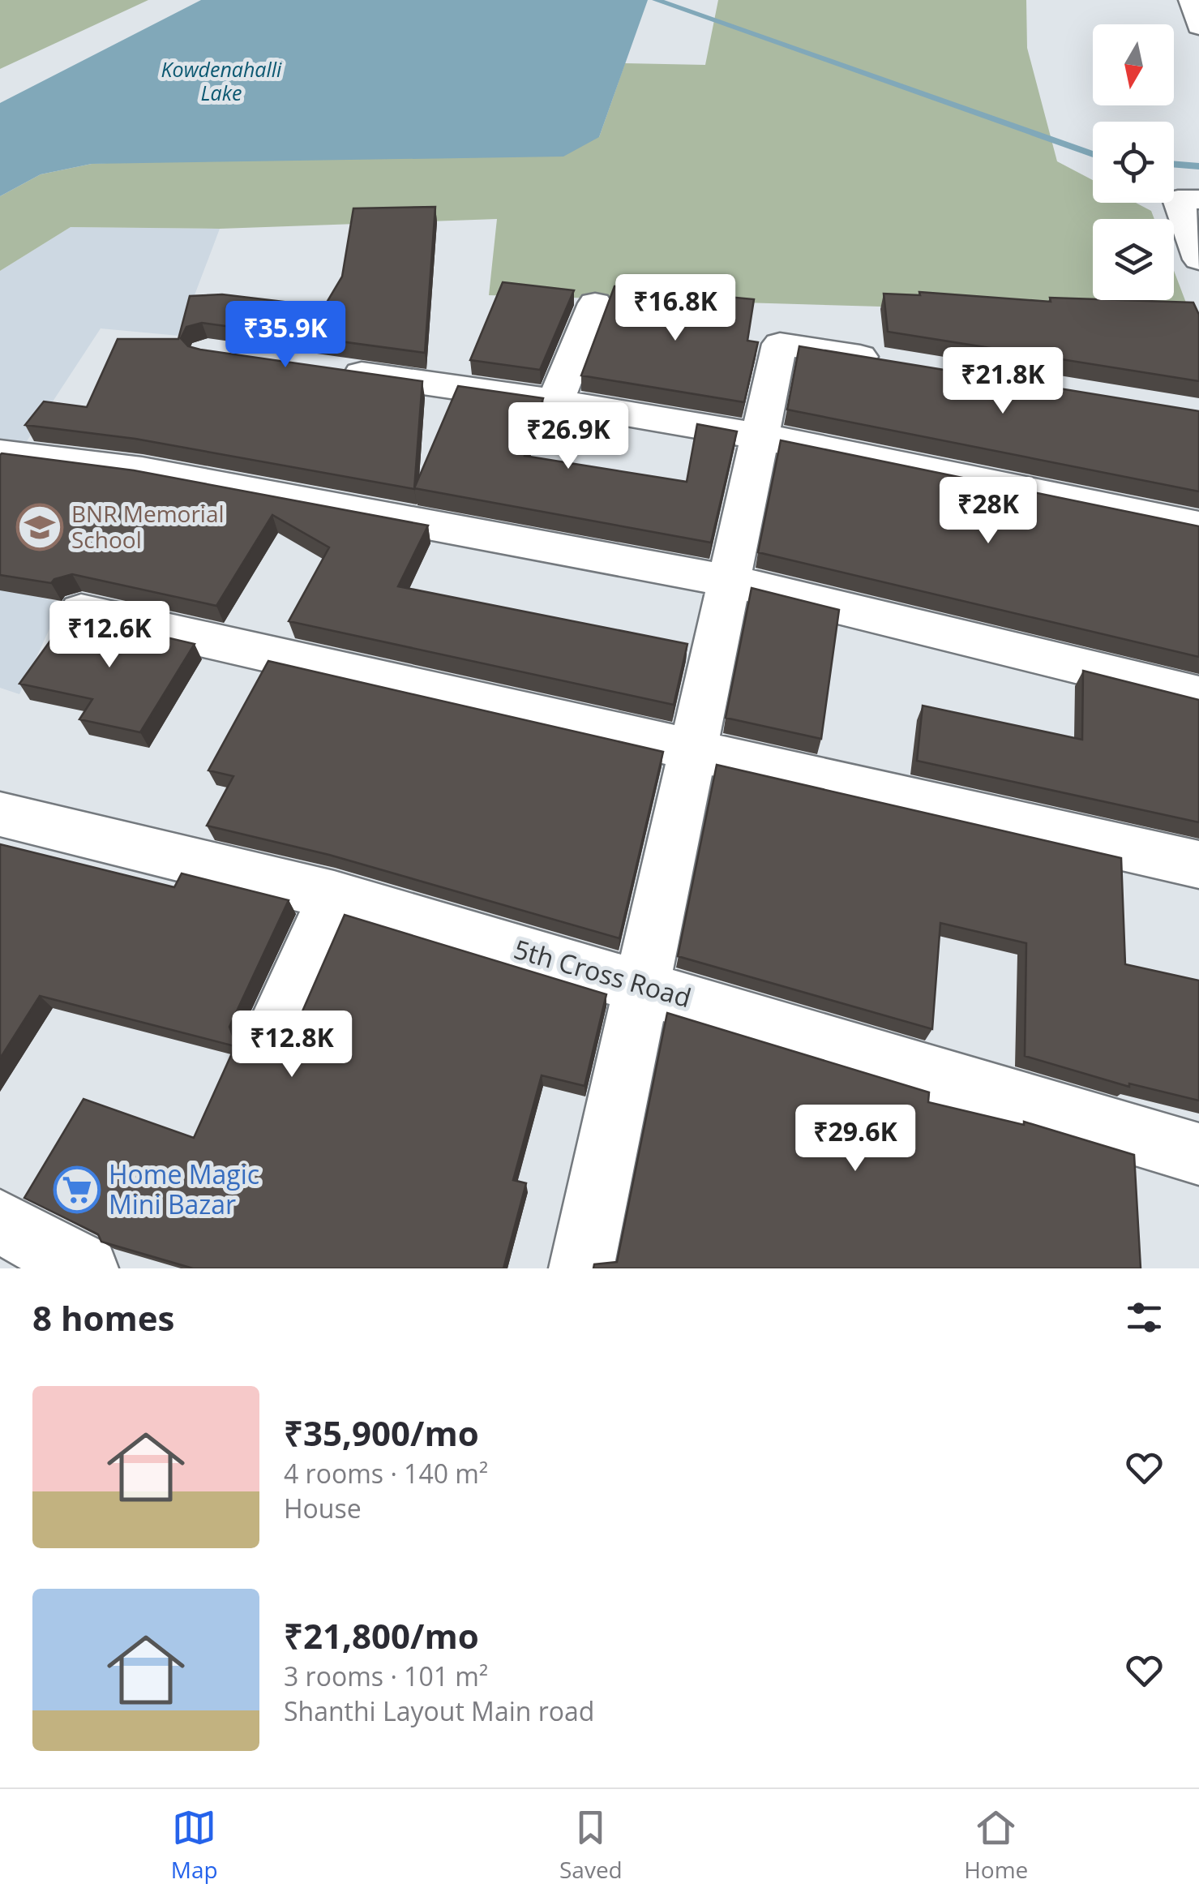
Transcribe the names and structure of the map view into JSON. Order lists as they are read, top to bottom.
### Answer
{
  "streets": {
    "street": ["5th Cross Road"]
  },
  "water": ["Kowdenahalli Lake"],
  "places": {
    "school or university": ["BNR Memorial School"],
    "supermarket": ["Home Magic Mini Bazar"]
  },
  "north": "bottom",
  "page": {
    "price": [
      "₹16.8K",
      "₹35.9K",
      "₹21.8K",
      "₹26.9K",
      "₹28K",
      "₹12.6K",
      "₹12.8K",
      "₹29.6K"
    ],
    "heading": "8 homes",
    "list": [
      {
        "name": "₹35,900/mo",
        "note": "4 rooms · 140 m² · House"
      },
      {
        "name": "₹21,800/mo",
        "note": "3 rooms · 101 m² · Shanthi Layout Main road"
      }
    ],
    "tabs": ["Map", "Saved", "Home"]
  }
}
